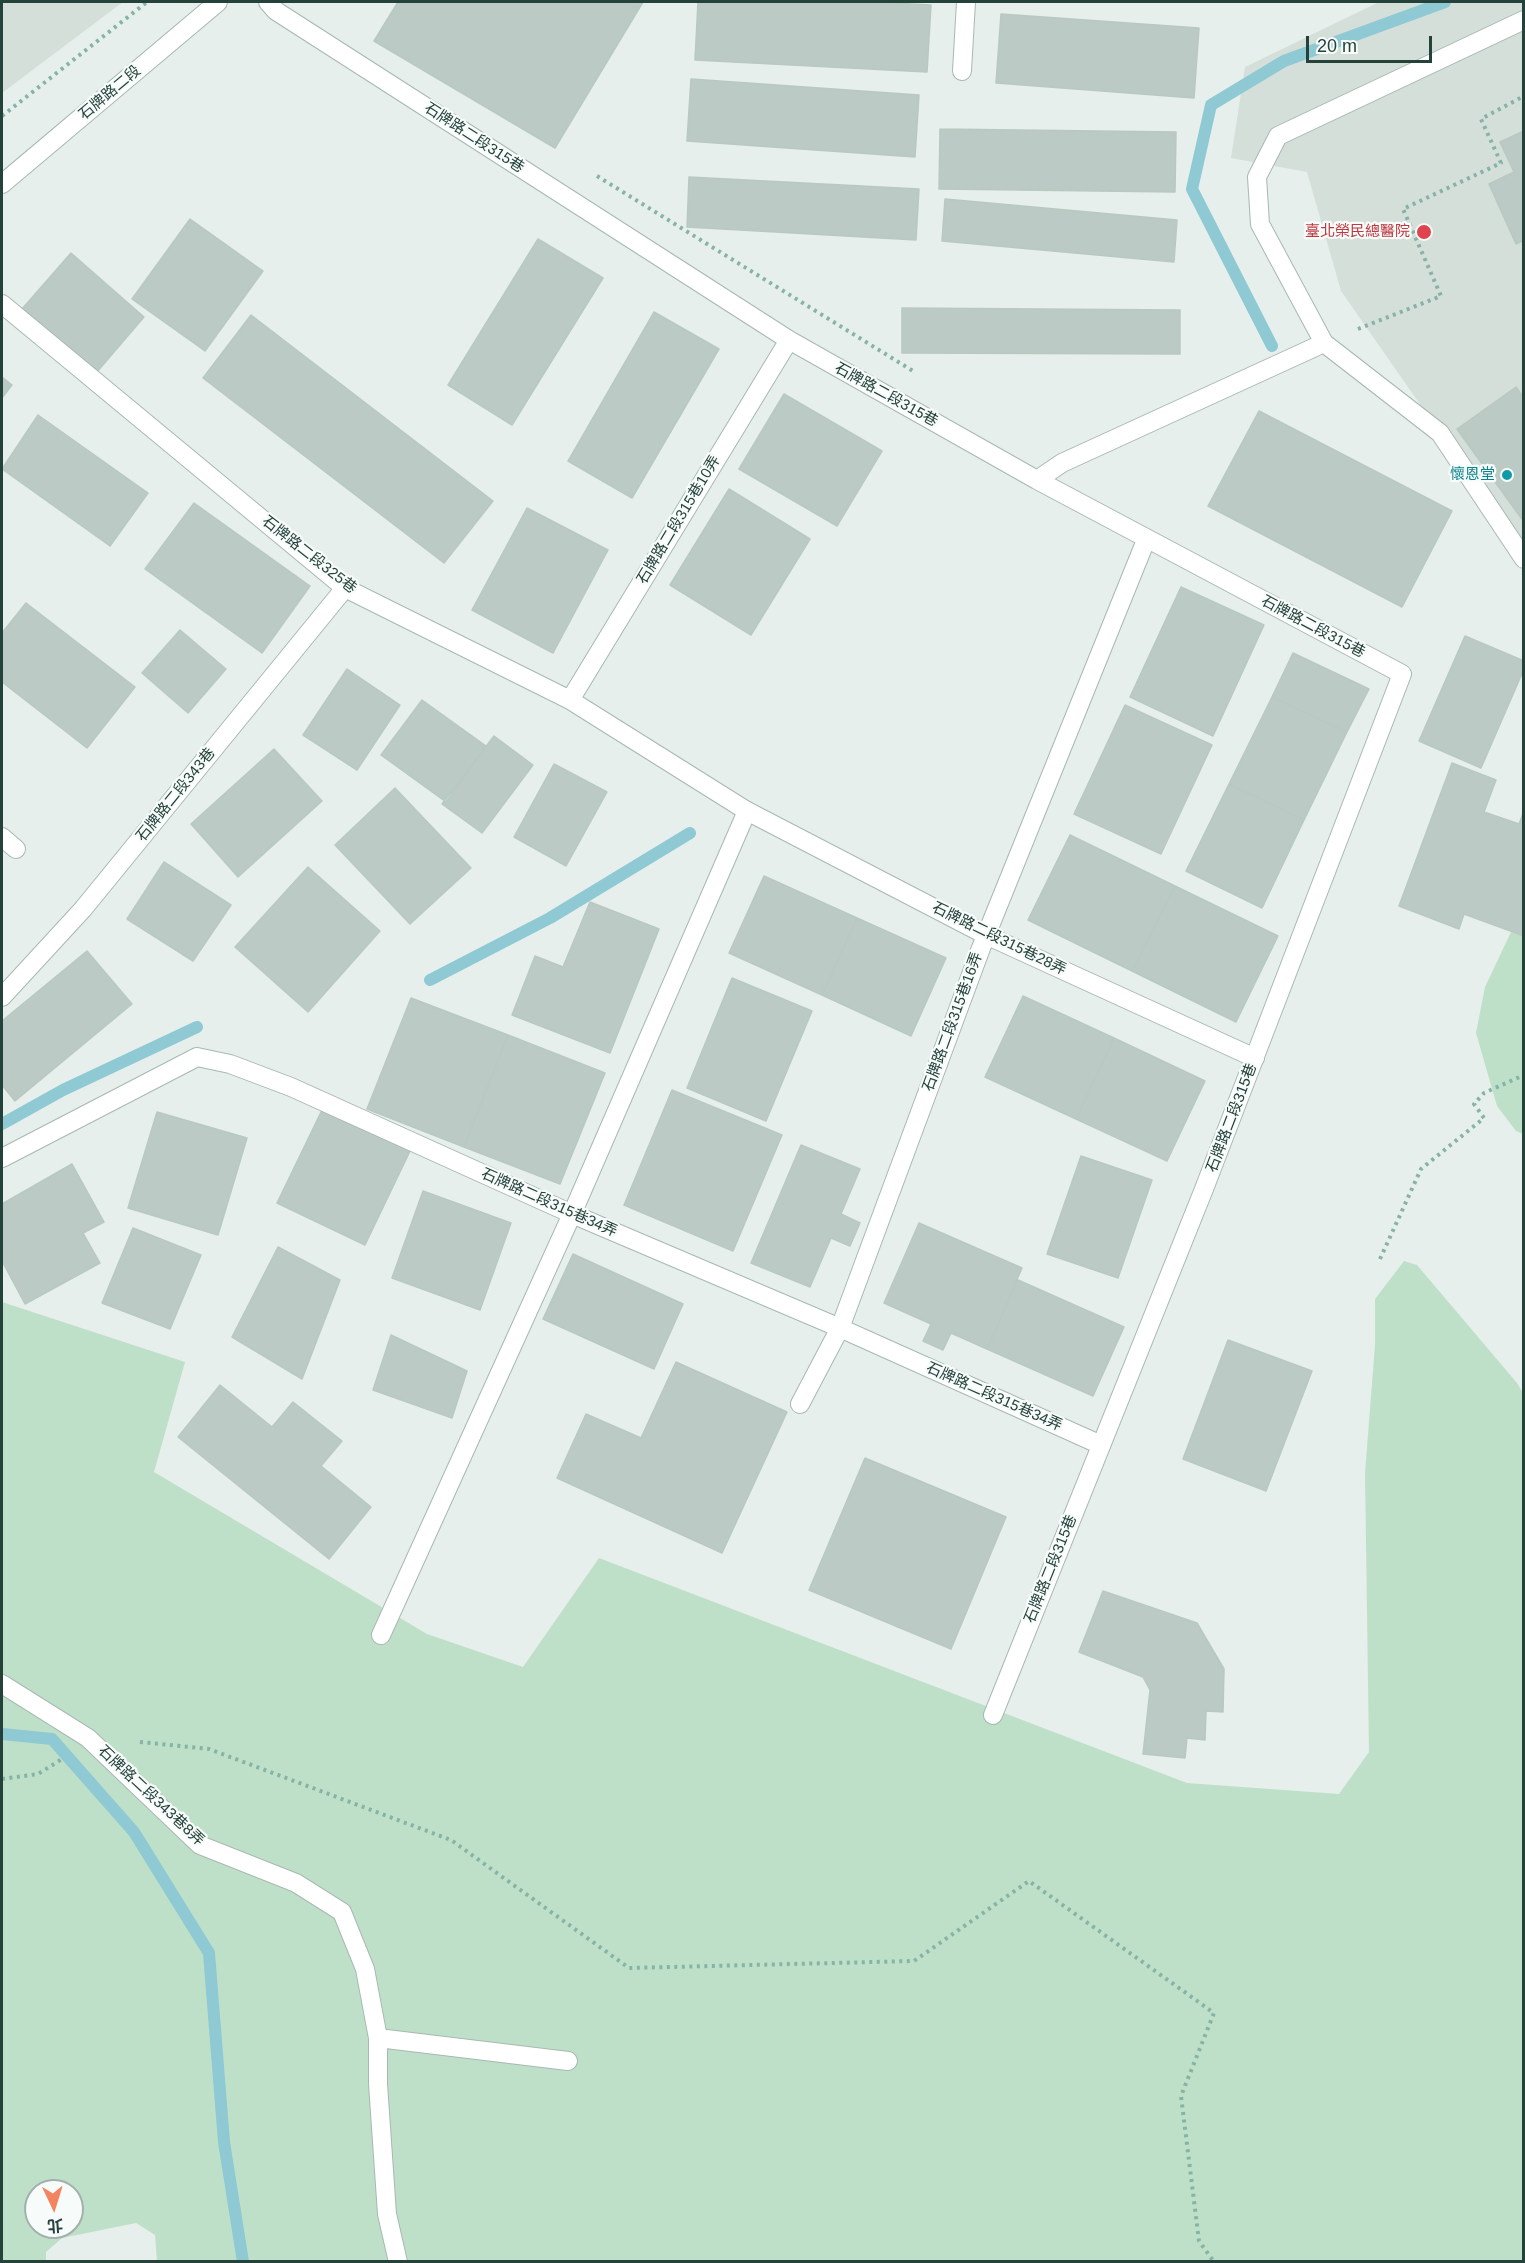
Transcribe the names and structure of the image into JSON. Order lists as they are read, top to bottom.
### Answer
{
  "streets": {
    "street": [
      "石牌路二段",
      "石牌路二段315巷",
      "石牌路二段315巷10弄",
      "石牌路二段325巷",
      "石牌路二段343巷",
      "石牌路二段315巷28弄",
      "石牌路二段315巷16弄",
      "石牌路二段315巷34弄",
      "石牌路二段343巷8弄"
    ]
  },
  "crossings": [
    ["石牌路二段315巷", "石牌路二段315巷10弄"],
    ["石牌路二段315巷", "石牌路二段315巷28弄"],
    ["石牌路二段315巷", "石牌路二段315巷16弄"],
    ["石牌路二段315巷", "石牌路二段315巷34弄"],
    ["石牌路二段315巷10弄", "石牌路二段325巷"],
    ["石牌路二段325巷", "石牌路二段343巷"],
    ["石牌路二段325巷", "石牌路二段315巷28弄"],
    ["石牌路二段315巷28弄", "石牌路二段315巷16弄"],
    ["石牌路二段315巷16弄", "石牌路二段315巷34弄"]
  ],
  "places": ["臺北榮民總醫院", "懷恩堂"],
  "scale_bar": "20 m",
  "north": "bottom"
}
